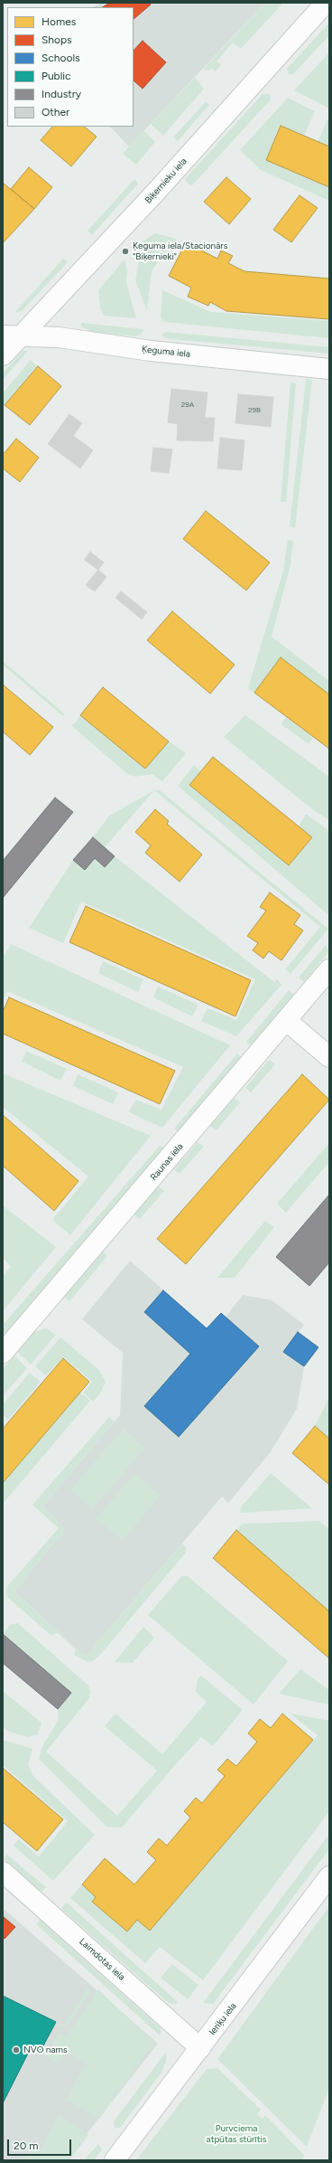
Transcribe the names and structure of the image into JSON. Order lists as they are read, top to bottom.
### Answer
{
  "streets": {
    "street": [
      "Biķernieku iela",
      "Ķeguma iela",
      "Raunas iela",
      "Laimdotas iela",
      "Ieriķu iela"
    ]
  },
  "crossings": [
    ["Biķernieku iela", "Ķeguma iela"],
    ["Laimdotas iela", "Ieriķu iela"]
  ],
  "parks": ["Purvciema atpūtas stūrītis"],
  "places": ["Ķeguma iela/Stacionārs \"Biķernieki\"", "NVO nams"],
  "house_numbers": ["29A", "29B"],
  "legend": [
    "Homes",
    "Shops",
    "Schools",
    "Public",
    "Industry",
    "Other"
  ],
  "scale_bar": "20 m"
}
